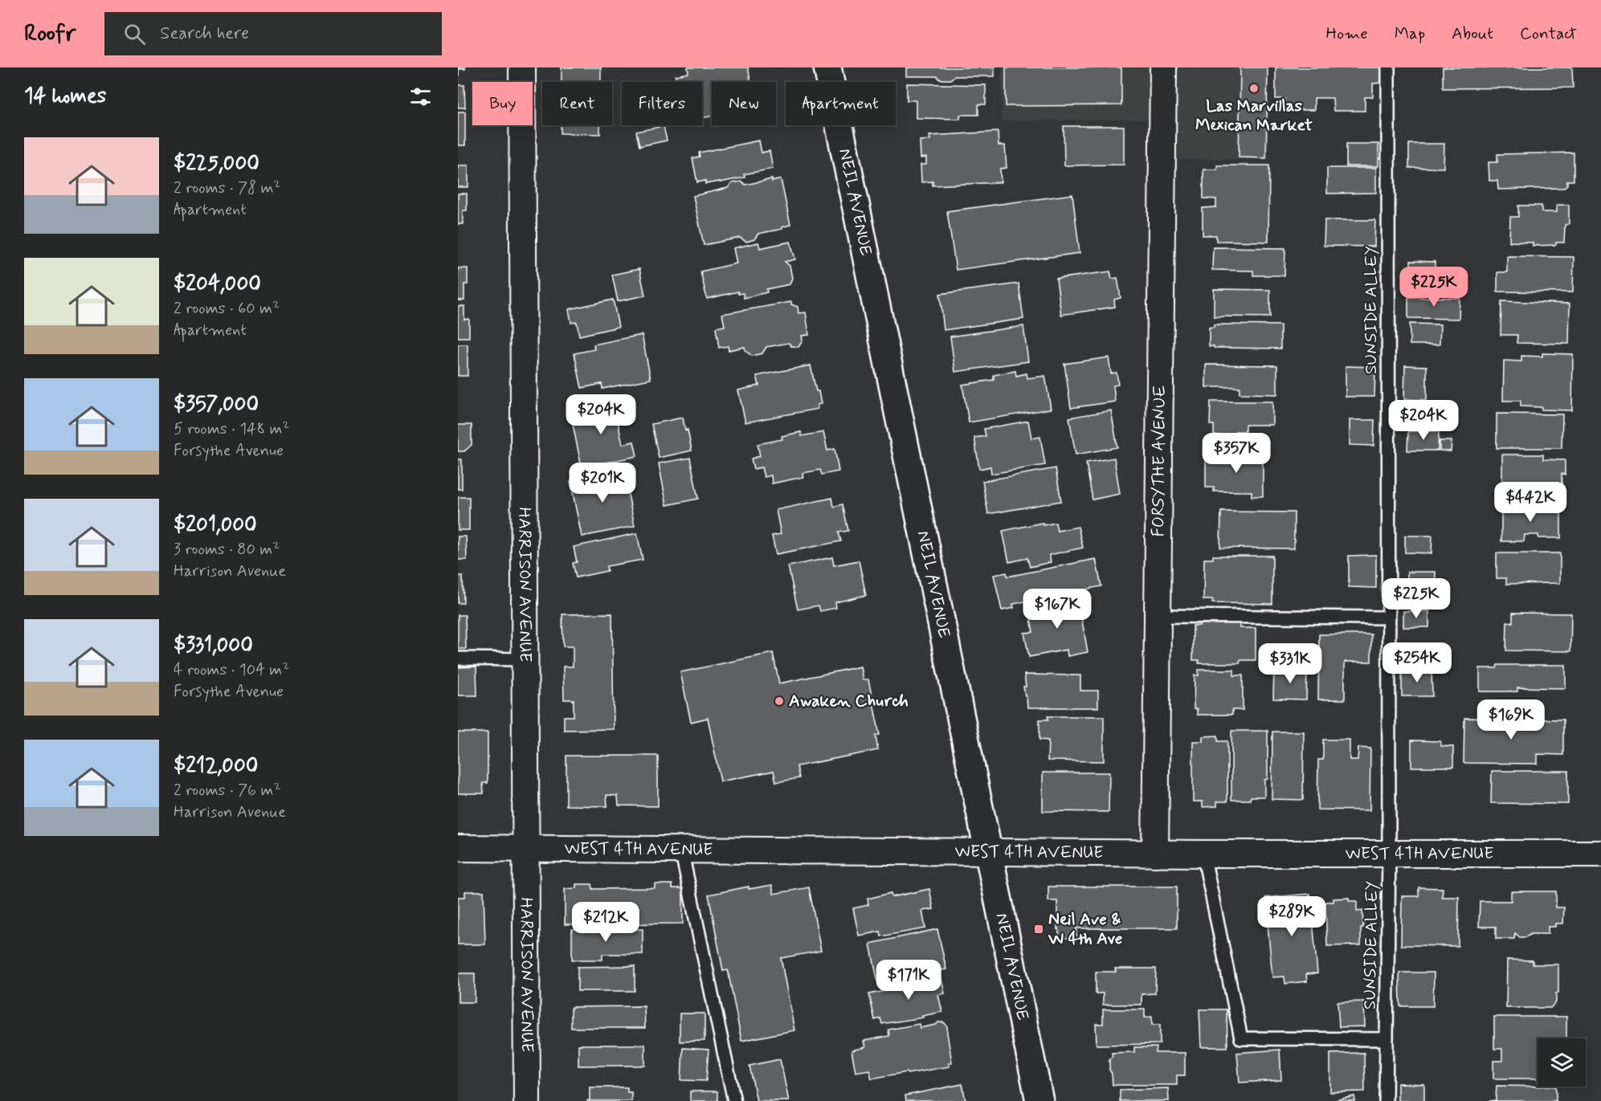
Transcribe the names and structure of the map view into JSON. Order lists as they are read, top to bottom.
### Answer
{
  "streets": {
    "street": [
      "NEIL AVENUE",
      "FORSYTHE AVENUE",
      "HARRISON AVENUE",
      "WEST 4TH AVENUE"
    ],
    "lane": ["SUNSIDE ALLEY"]
  },
  "crossings": [
    ["NEIL AVENUE", "WEST 4TH AVENUE"],
    ["SUNSIDE ALLEY", "WEST 4TH AVENUE"],
    ["FORSYTHE AVENUE", "WEST 4TH AVENUE"],
    ["HARRISON AVENUE", "WEST 4TH AVENUE"]
  ],
  "places": {
    "other": ["Las Marvillas Mexican Market", "Awaken Church"],
    "transit": ["Neil Ave & W 4th Ave"]
  },
  "page": {
    "header": "Roofr",
    "search": "Search here",
    "nav": [
      "Home",
      "Map",
      "About",
      "Contact"
    ],
    "heading": "14 homes",
    "chip": [
      "Buy",
      "Rent",
      "Filters",
      "New",
      "Apartment"
    ],
    "list": [
      {
        "name": "$225,000",
        "note": "2 rooms · 78 m² · Apartment"
      },
      {
        "name": "$204,000",
        "note": "2 rooms · 60 m² · Apartment"
      },
      {
        "name": "$357,000",
        "note": "5 rooms · 148 m² · Forsythe Avenue"
      },
      {
        "name": "$201,000",
        "note": "3 rooms · 80 m² · Harrison Avenue"
      },
      {
        "name": "$331,000",
        "note": "4 rooms · 104 m² · Forsythe Avenue"
      },
      {
        "name": "$212,000",
        "note": "2 rooms · 76 m² · Harrison Avenue"
      }
    ],
    "price": [
      "$225K",
      "$204K",
      "$204K",
      "$357K",
      "$201K",
      "$442K",
      "$225K",
      "$167K",
      "$254K",
      "$331K",
      "$169K",
      "$289K",
      "$212K",
      "$171K"
    ]
  }
}
